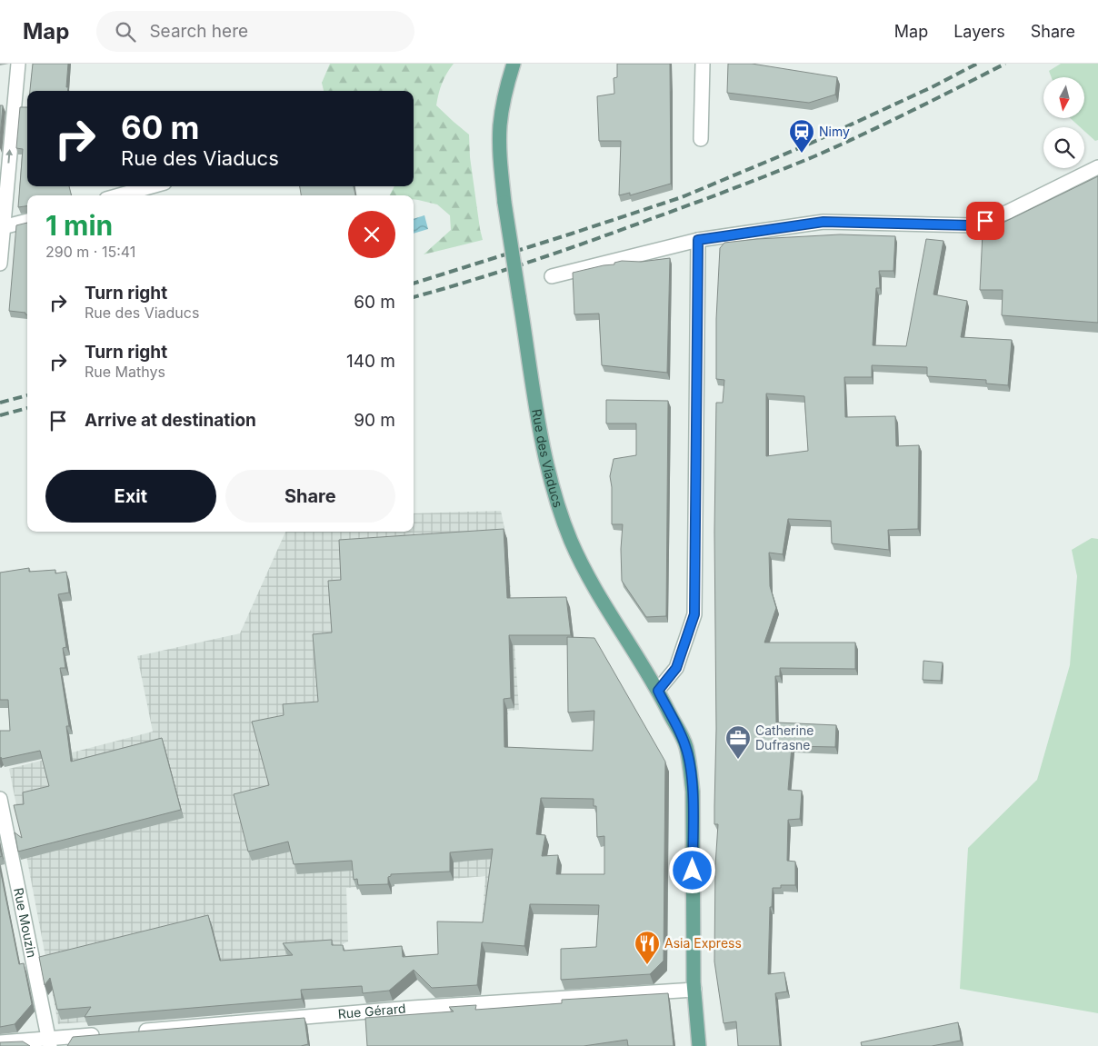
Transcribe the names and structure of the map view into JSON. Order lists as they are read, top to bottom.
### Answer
{
  "streets": {
    "main road": ["Rue des Viaducs"],
    "street": ["Rue Mouzin", "Rue Gérard"]
  },
  "crossings": [
    ["Rue des Viaducs", "Rue Gérard"]
  ],
  "places": {
    "station": ["Nimy"],
    "office": ["Catherine Dufrasne"],
    "restaurant": ["Asia Express"]
  },
  "north": "bottom",
  "page": {
    "header": "Map",
    "search": "Search here",
    "nav": ["Map", "Layers", "Share"],
    "turn": ["60 m", "Rue des Viaducs"],
    "heading": ["1 min", "290 m · 15:41"],
    "list": [
      {
        "name": "Turn right",
        "note": "Rue des Viaducs",
        "value": "60 m"
      },
      {
        "name": "Turn right",
        "note": "Rue Mathys",
        "value": "140 m"
      },
      {
        "name": "Arrive at destination",
        "value": "90 m"
      }
    ],
    "buttons": ["Exit", "Share"]
  }
}
